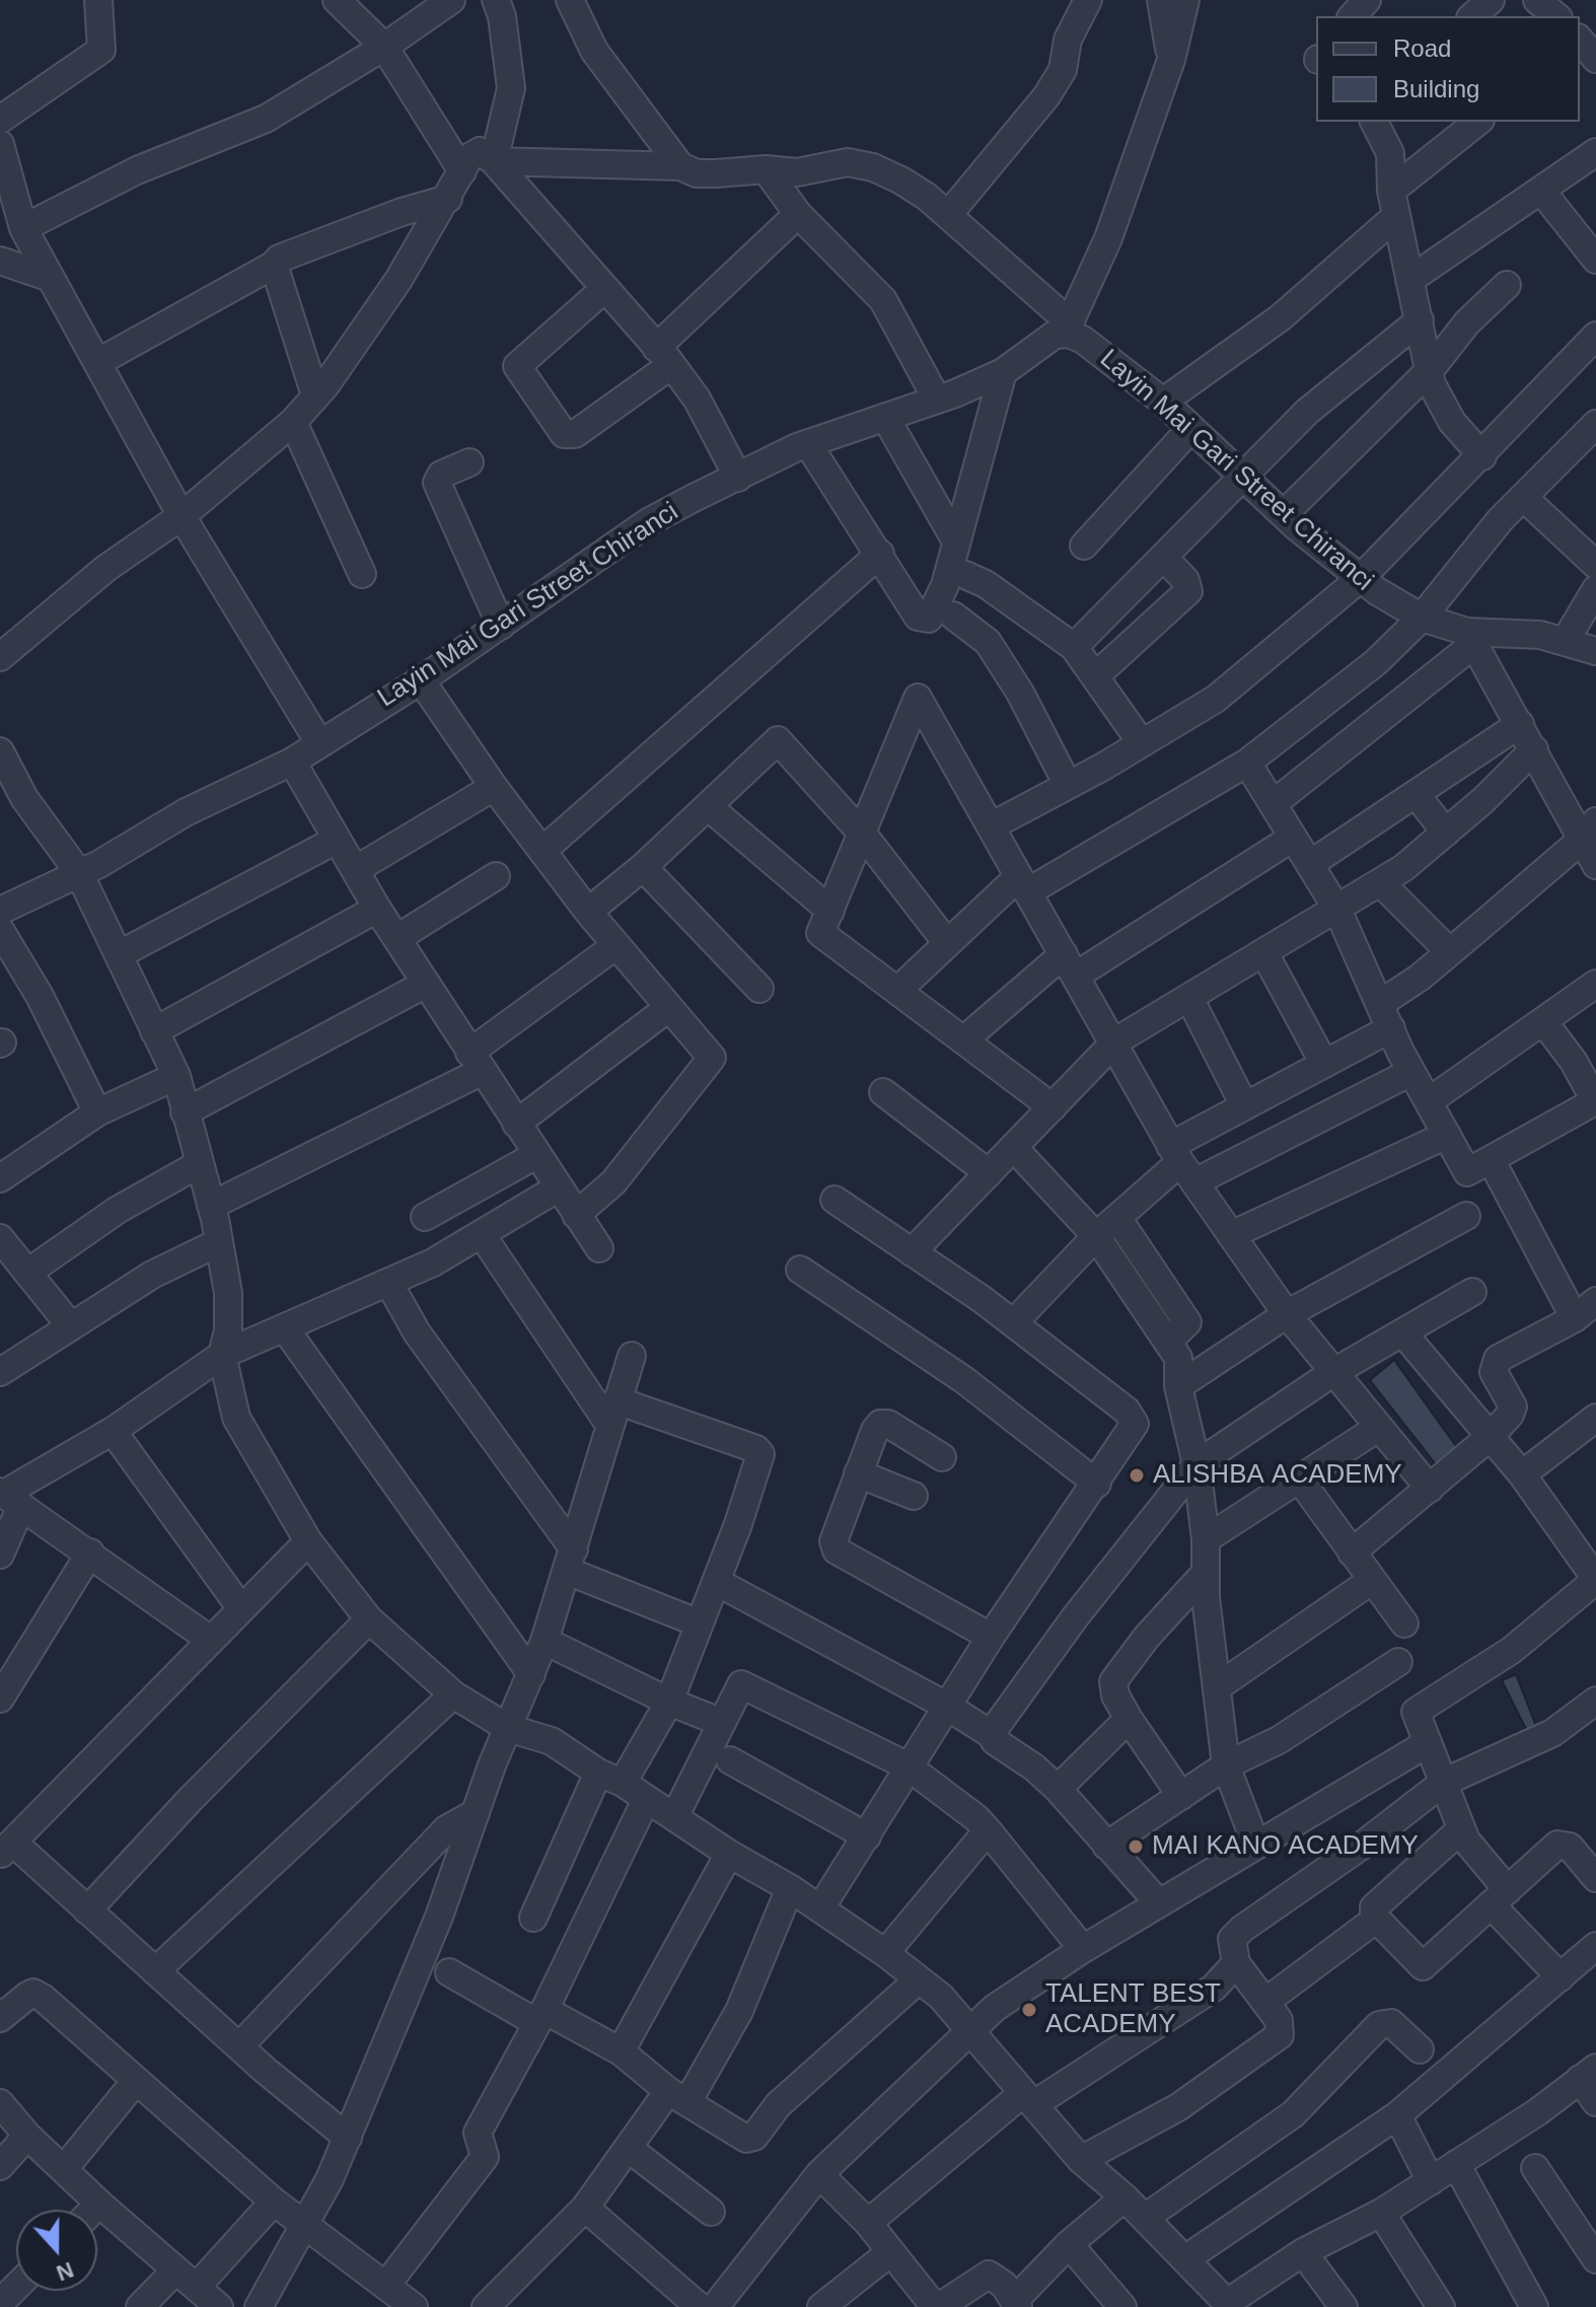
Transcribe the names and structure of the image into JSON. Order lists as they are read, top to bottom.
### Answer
{
  "streets": {
    "street": ["Layin Mai Gari Street Chiranci"]
  },
  "places": ["ALISHBA ACADEMY", "MAI KANO ACADEMY", "TALENT BEST ACADEMY"],
  "legend": ["Road", "Building"],
  "north": "bottom"
}
